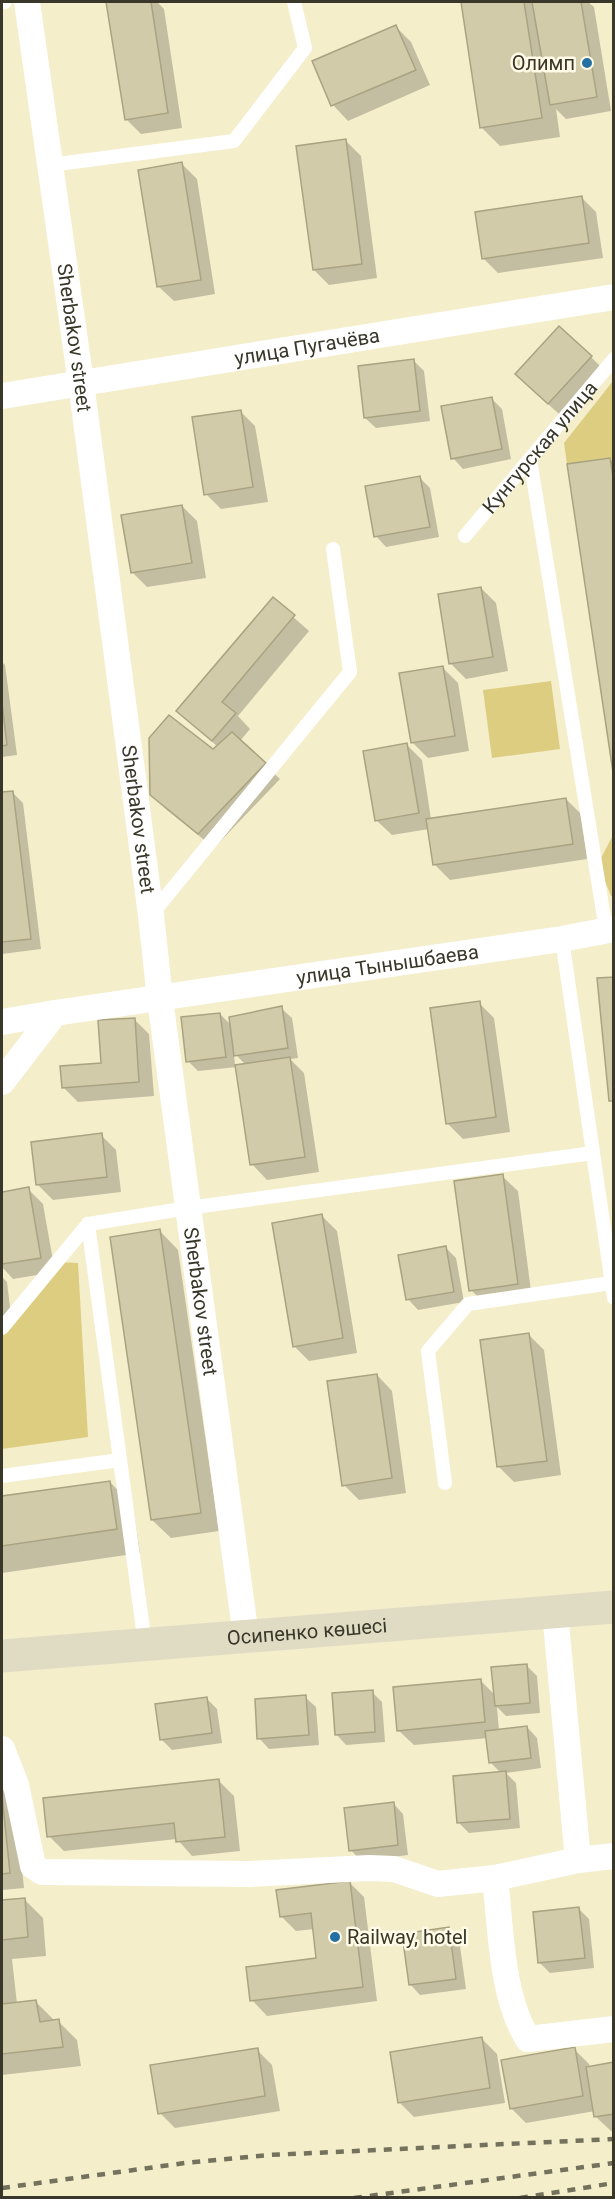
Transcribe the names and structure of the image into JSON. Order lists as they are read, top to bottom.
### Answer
{
  "streets": {
    "main road": ["Осипенко көшесі"],
    "street": ["Sherbakov street", "улица Пугачёва", "улица Тынышбаева"],
    "lane": ["Кунгурская улица"]
  },
  "crossings": [
    ["Sherbakov street", "улица Пугачёва"],
    ["Sherbakov street", "улица Тынышбаева"],
    ["Sherbakov street", "Осипенко көшесі"]
  ],
  "places": ["Олимп", "Railway, hotel"]
}
